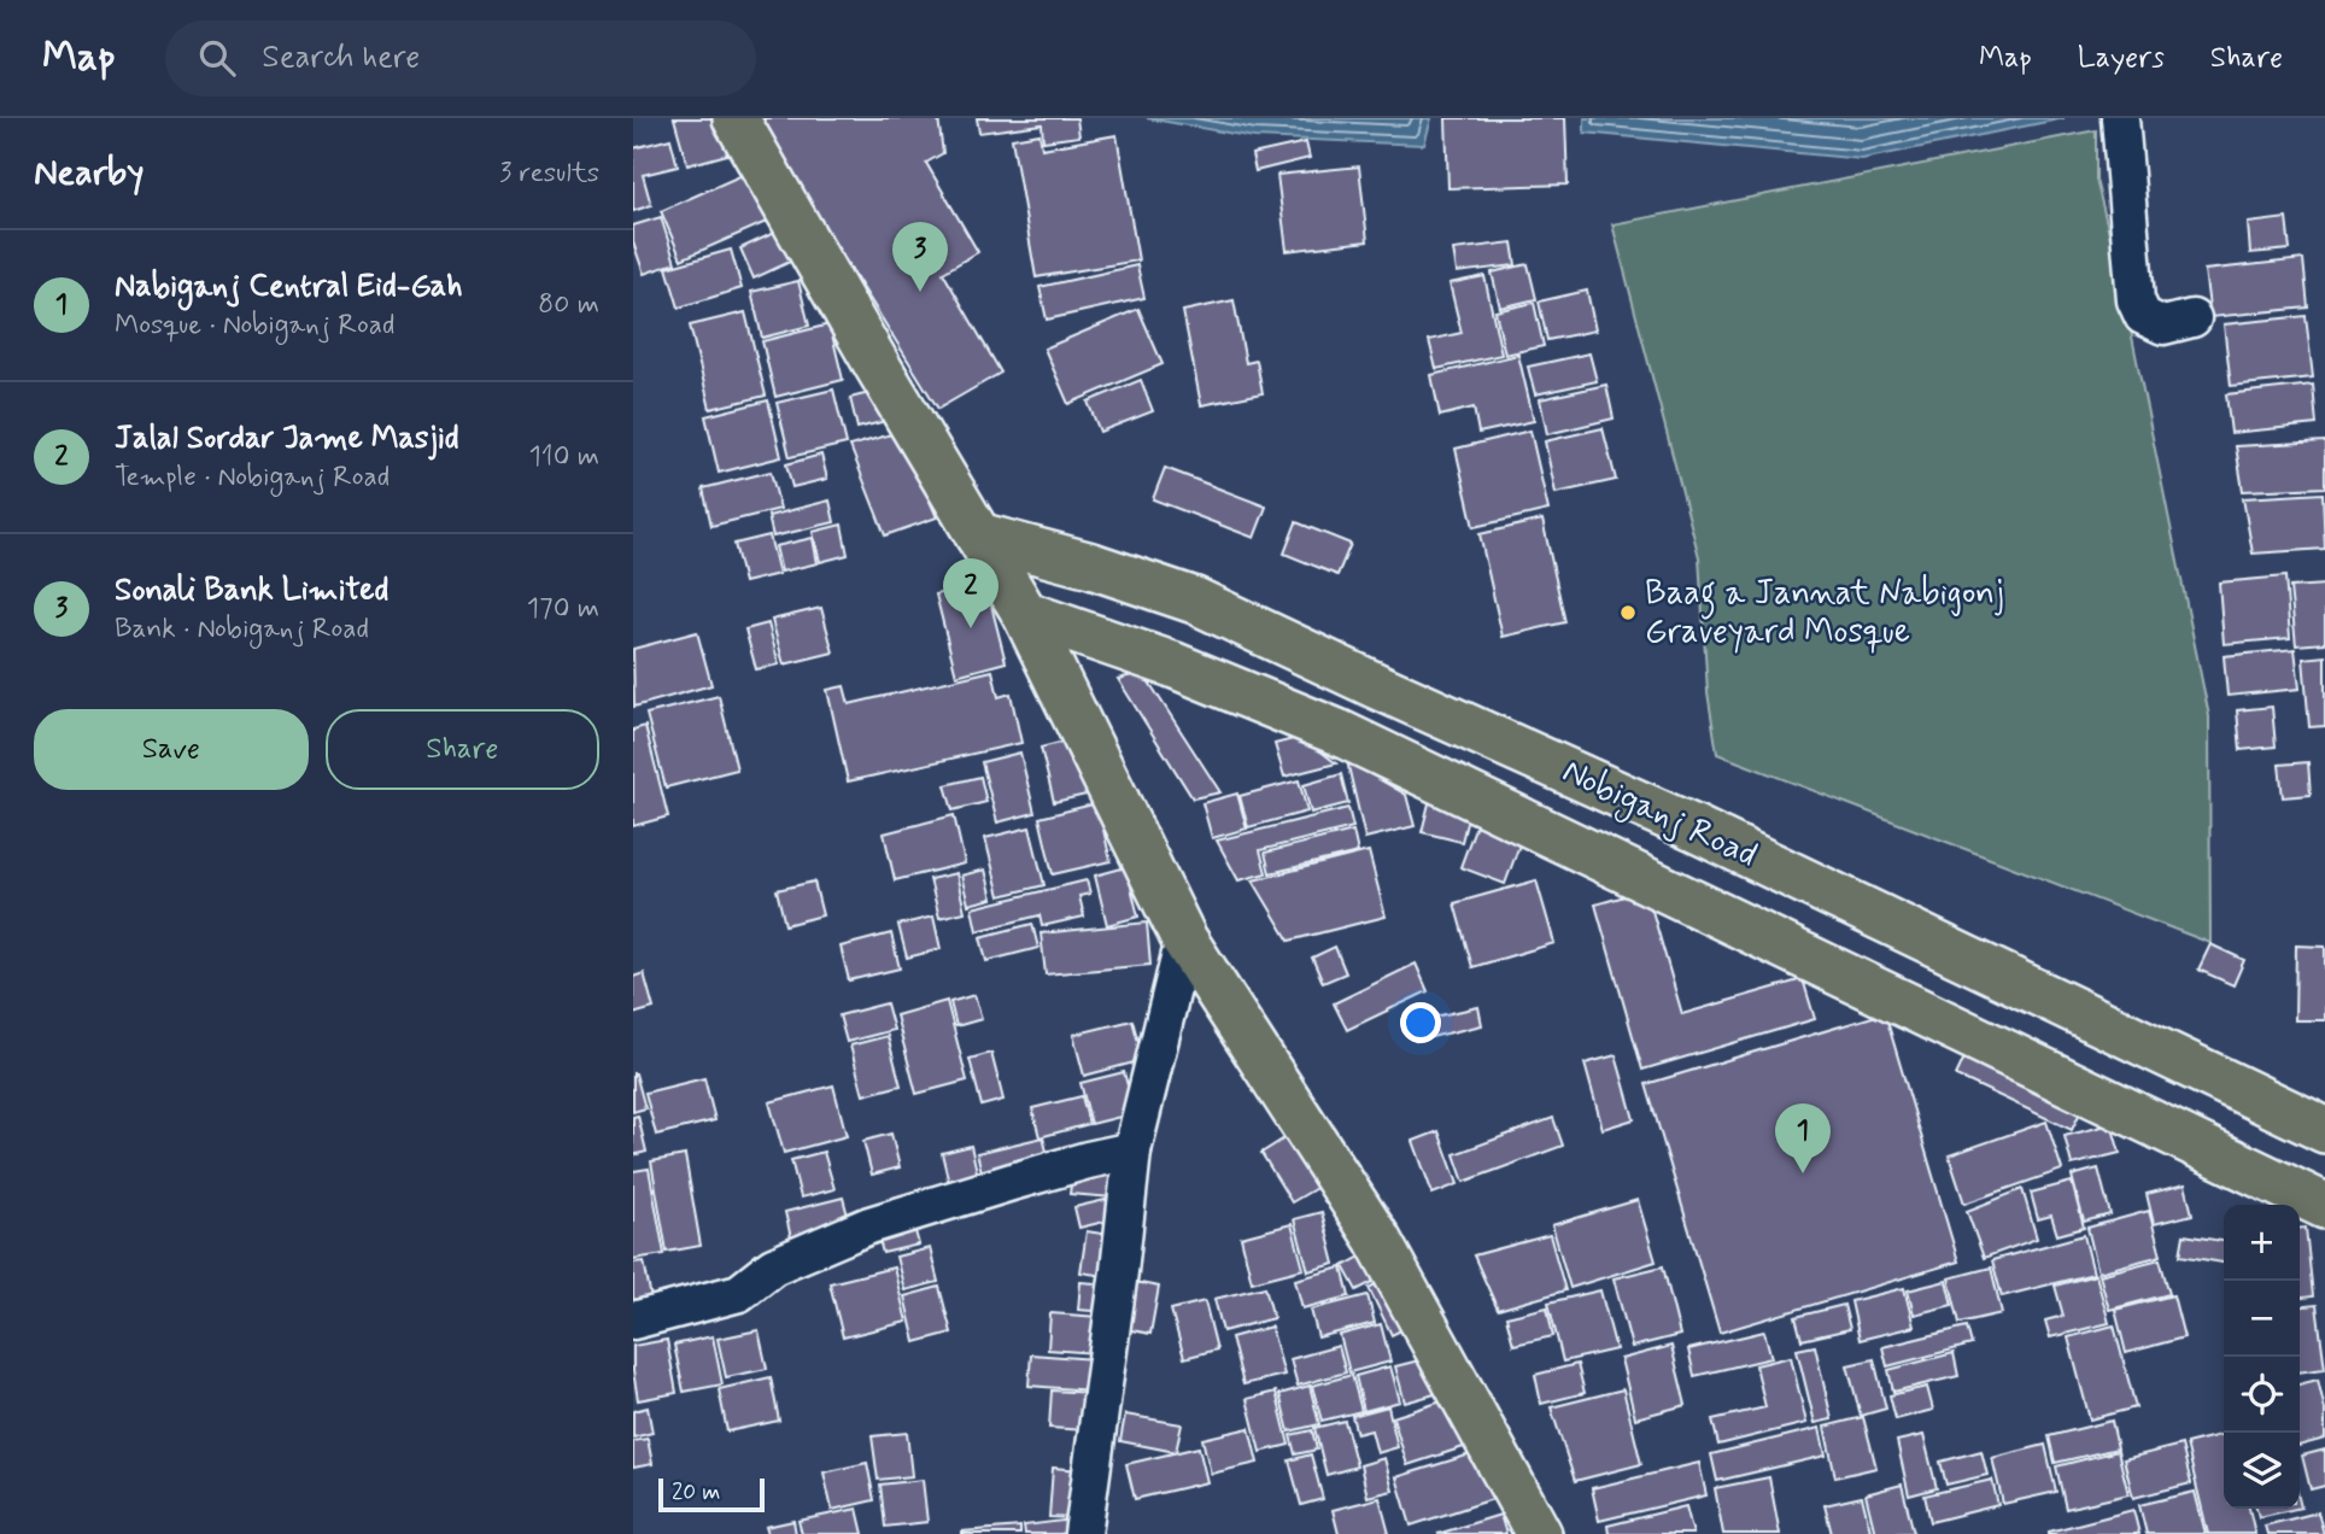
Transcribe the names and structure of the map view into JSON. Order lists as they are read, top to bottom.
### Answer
{
  "streets": {
    "main road": ["Nobiganj Road"]
  },
  "places": ["Baag a Jannat Nabigonj Graveyard Mosque"],
  "scale_bar": "20 m",
  "page": {
    "header": "Map",
    "search": "Search here",
    "nav": ["Map", "Layers", "Share"],
    "heading": ["Nearby", "3 results"],
    "pins": ["3", "2", "1"],
    "list": [
      {
        "mark": "1",
        "name": "Nabiganj Central Eid-Gah",
        "note": "Mosque · Nobiganj Road",
        "value": "80 m"
      },
      {
        "mark": "2",
        "name": "Jalal Sordar Jame Masjid",
        "note": "Temple · Nobiganj Road",
        "value": "110 m"
      },
      {
        "mark": "3",
        "name": "Sonali Bank Limited",
        "note": "Bank · Nobiganj Road",
        "value": "170 m"
      }
    ],
    "buttons": ["Save", "Share"],
    "map_buttons": ["+", "−"],
    "scale": "20 m"
  }
}
